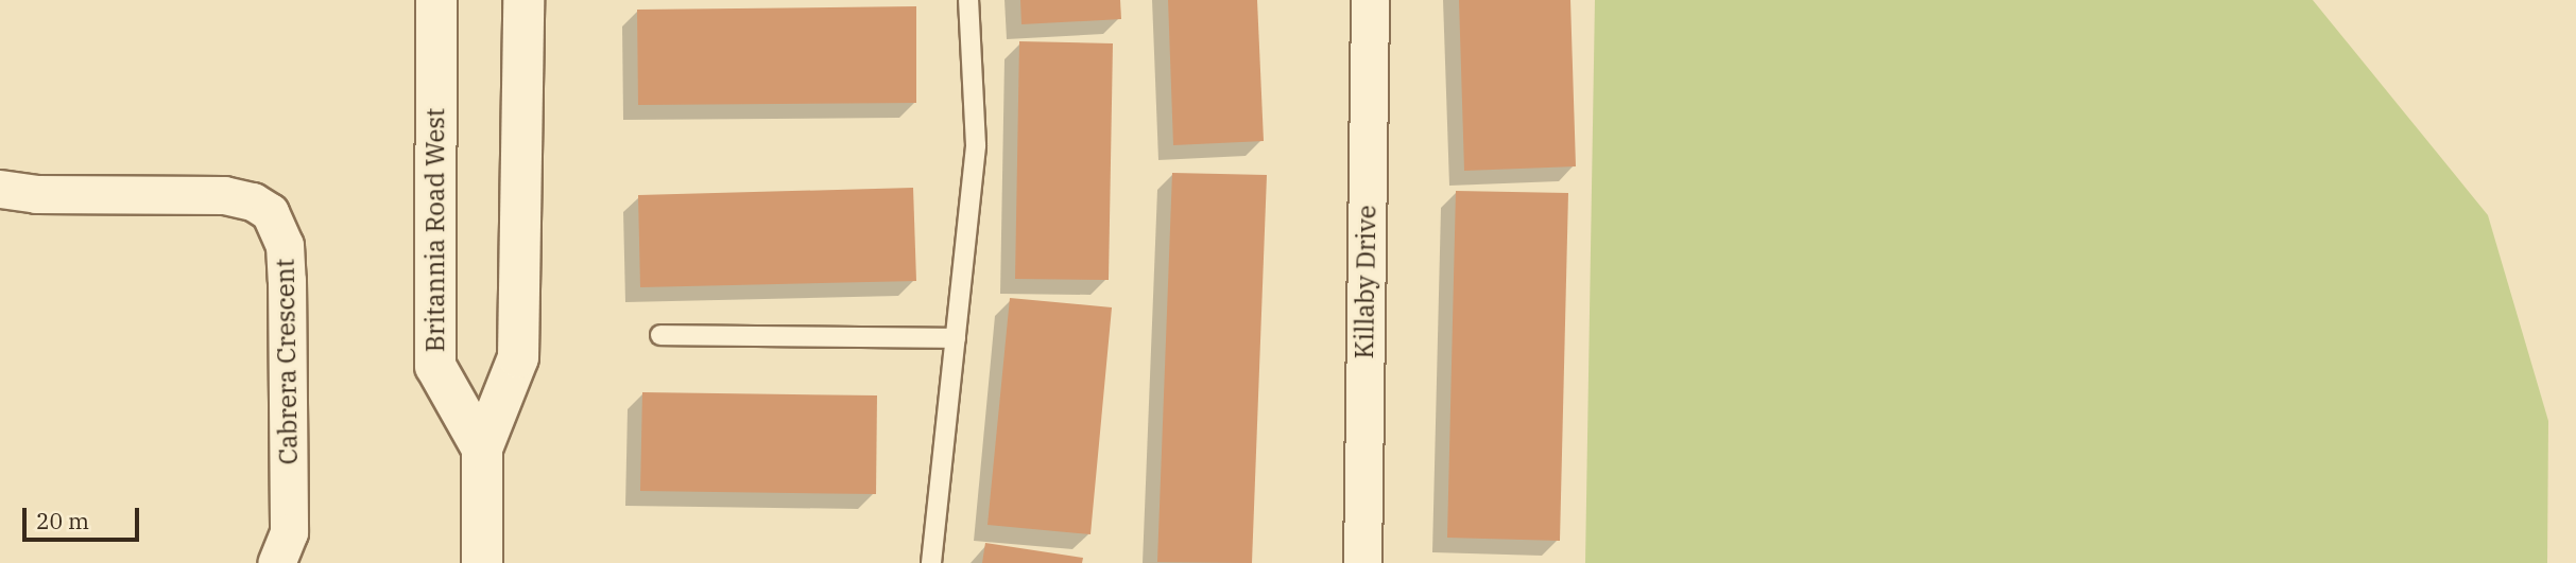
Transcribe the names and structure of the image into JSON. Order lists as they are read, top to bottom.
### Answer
{
  "streets": {
    "main road": ["Britannia Road West"],
    "street": ["Killaby Drive", "Cabrera Crescent"]
  },
  "scale_bar": "20 m"
}
